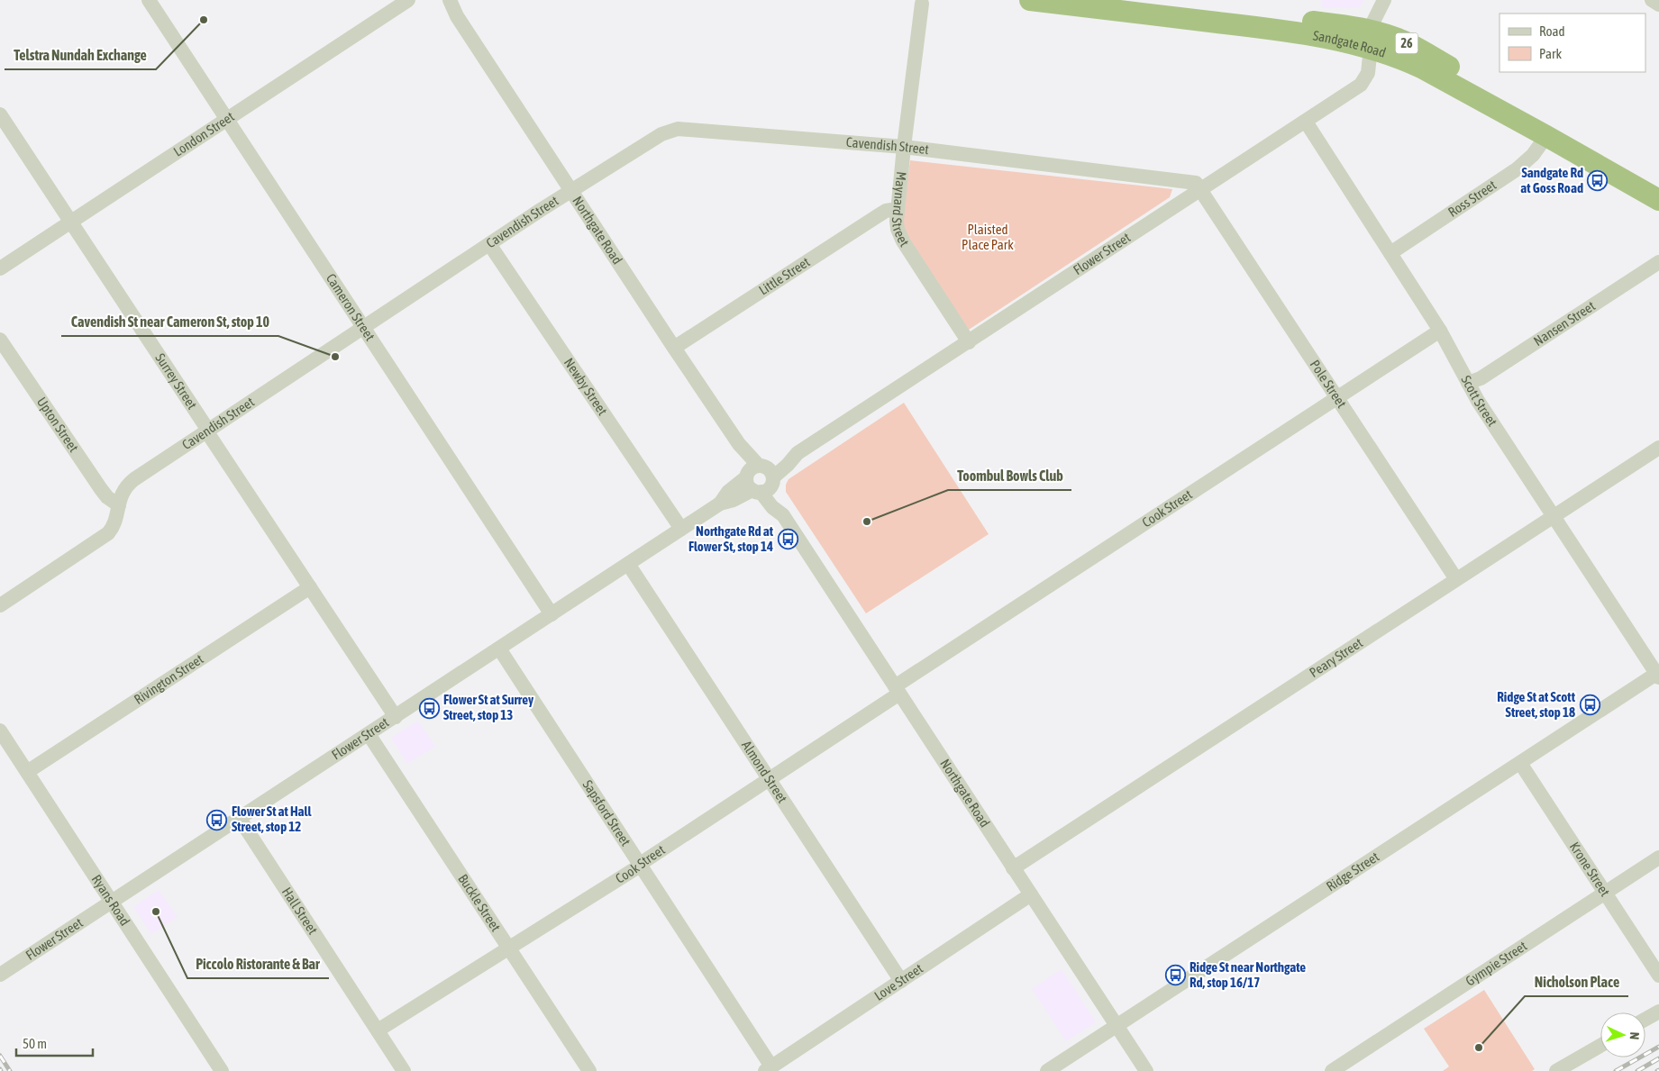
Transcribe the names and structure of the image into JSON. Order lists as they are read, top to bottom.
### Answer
{
  "streets": {
    "highway": ["26", "Sandgate Road"],
    "street": [
      "London Street",
      "Cavendish Street",
      "Ross Street",
      "Maynard Street",
      "Northgate Road",
      "Flower Street",
      "Little Street",
      "Cameron Street",
      "Nansen Street",
      "Surrey Street",
      "Pole Street",
      "Newby Street",
      "Scott Street",
      "Upton Street",
      "Cook Street",
      "Peary Street",
      "Rivington Street",
      "Almond Street",
      "Sapsford Street",
      "Krone Street",
      "Ridge Street",
      "Ryans Road",
      "Buckle Street",
      "Hall Street",
      "Gympie Street",
      "Love Street"
    ]
  },
  "crossings": [
    ["Sandgate Road", "Ross Street"],
    ["Sandgate Road", "Flower Street"],
    ["London Street", "Cameron Street"],
    ["London Street", "Surrey Street"],
    ["Cavendish Street", "Maynard Street"],
    ["Cavendish Street", "Northgate Road"],
    ["Cavendish Street", "Flower Street"],
    ["Cavendish Street", "Cameron Street"],
    ["Cavendish Street", "Surrey Street"],
    ["Cavendish Street", "Pole Street"],
    ["Cavendish Street", "Newby Street"],
    ["Cavendish Street", "Upton Street"],
    ["Ross Street", "Scott Street"],
    ["Maynard Street", "Flower Street"],
    ["Maynard Street", "Little Street"],
    ["Northgate Road", "Flower Street"],
    ["Northgate Road", "Little Street"],
    ["Northgate Road", "Cook Street"],
    ["Northgate Road", "Peary Street"],
    ["Northgate Road", "Ridge Street"],
    ["Northgate Road", "Love Street"],
    ["Flower Street", "Cameron Street"],
    ["Flower Street", "Surrey Street"],
    ["Flower Street", "Pole Street"],
    ["Flower Street", "Newby Street"],
    ["Flower Street", "Scott Street"],
    ["Flower Street", "Almond Street"],
    ["Flower Street", "Sapsford Street"],
    ["Flower Street", "Ryans Road"],
    ["Flower Street", "Buckle Street"],
    ["Flower Street", "Hall Street"],
    ["Nansen Street", "Scott Street"],
    ["Surrey Street", "Rivington Street"],
    ["Pole Street", "Cook Street"],
    ["Pole Street", "Peary Street"],
    ["Scott Street", "Cook Street"],
    ["Scott Street", "Peary Street"],
    ["Scott Street", "Ridge Street"],
    ["Cook Street", "Almond Street"],
    ["Cook Street", "Sapsford Street"],
    ["Cook Street", "Buckle Street"],
    ["Cook Street", "Hall Street"],
    ["Rivington Street", "Ryans Road"],
    ["Almond Street", "Love Street"],
    ["Sapsford Street", "Love Street"],
    ["Krone Street", "Ridge Street"],
    ["Krone Street", "Gympie Street"]
  ],
  "parks": ["Plaisted Place Park"],
  "places": {
    "other": [
      "Telstra Nundah Exchange",
      "Cavendish St near Cameron St, stop 10",
      "Toombul Bowls Club",
      "Piccolo Ristorante & Bar",
      "Nicholson Place"
    ],
    "bus stop": [
      "Sandgate Rd at Goss Road",
      "Northgate Rd at Flower St, stop 14",
      "Ridge St at Scott Street, stop 18",
      "Flower St at Surrey Street, stop 13",
      "Flower St at Hall Street, stop 12",
      "Ridge St near Northgate Rd, stop 16/17"
    ]
  },
  "legend": ["Road", "Park"],
  "scale_bar": "50 m",
  "north": "right"
}
